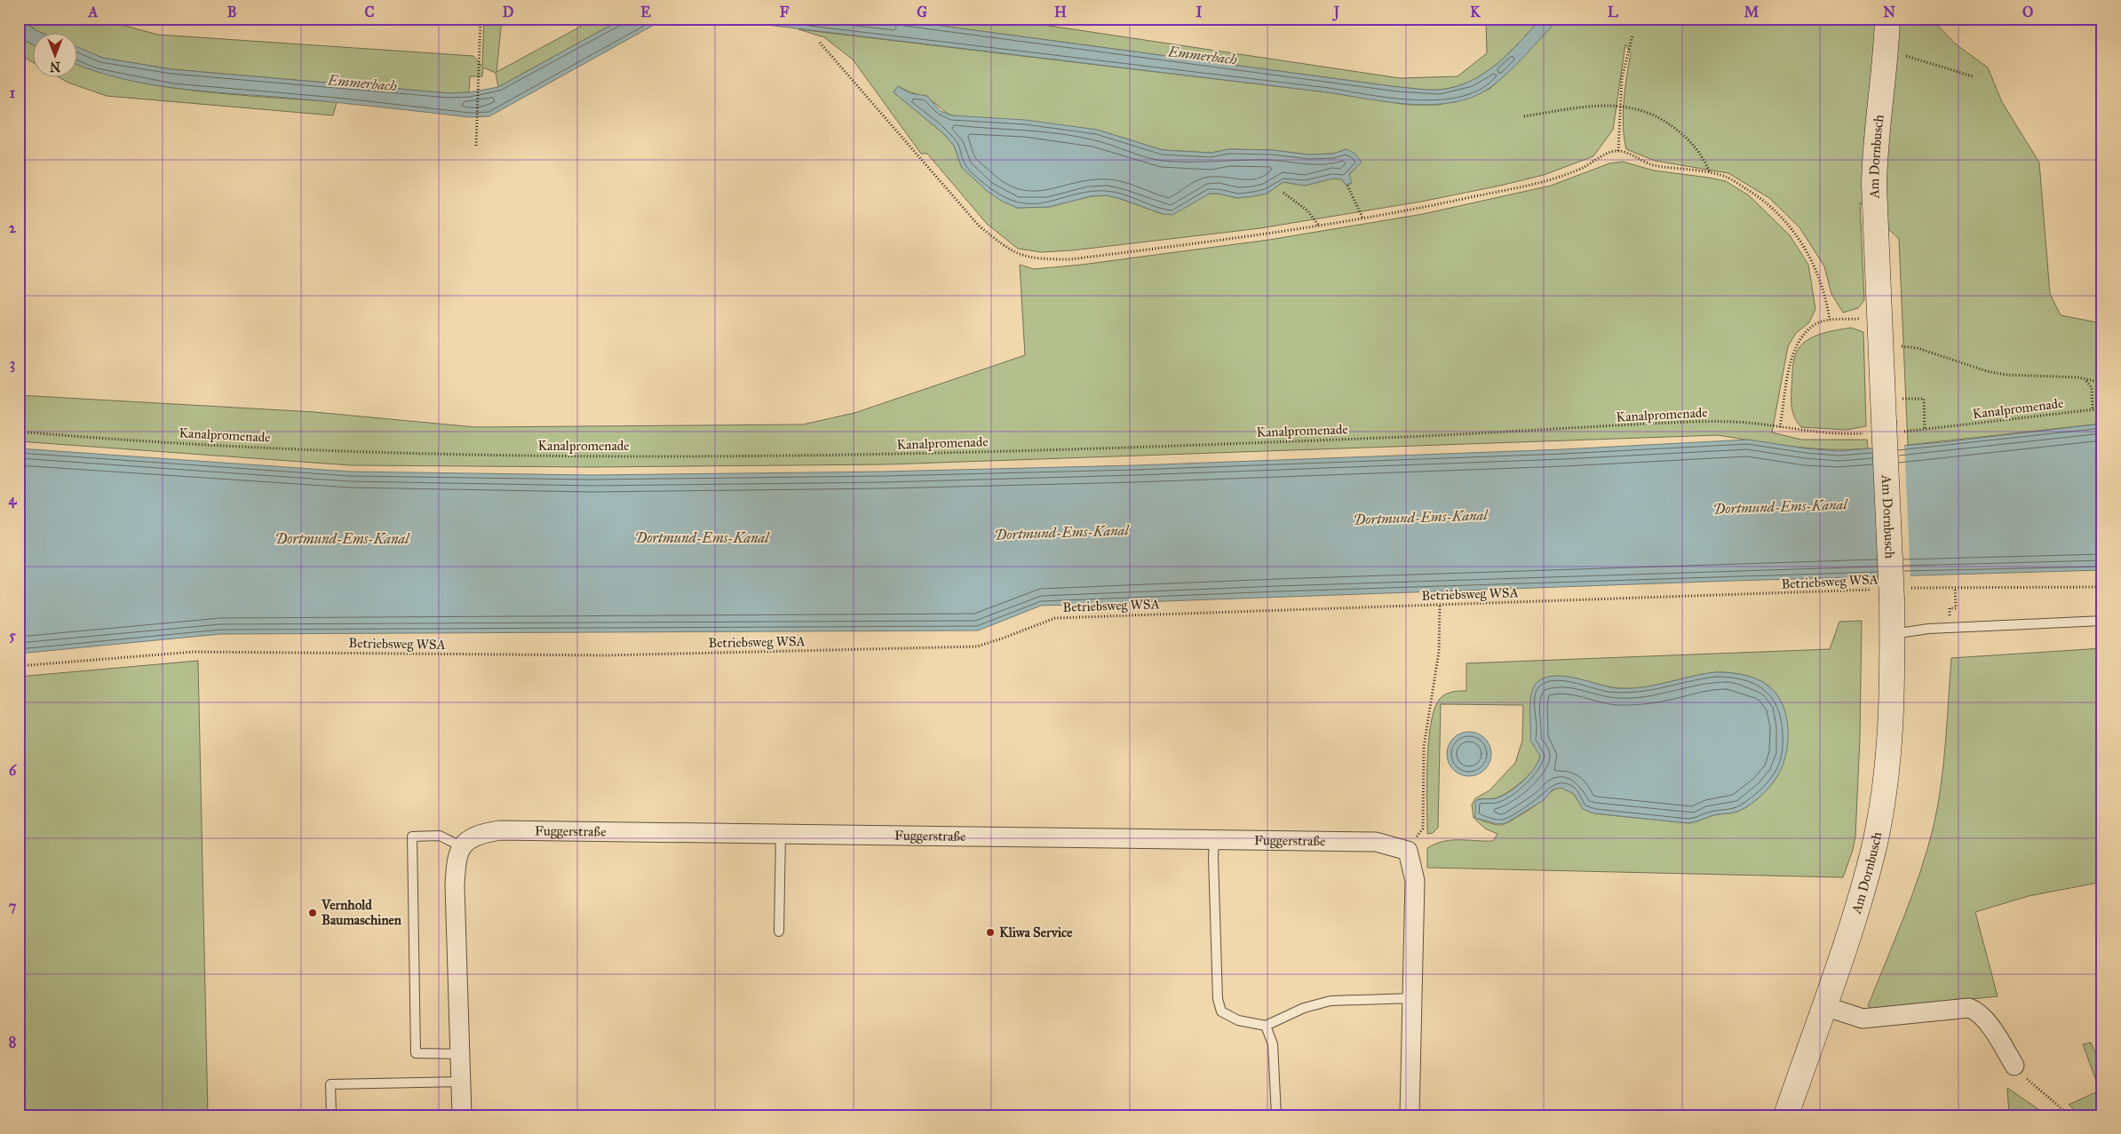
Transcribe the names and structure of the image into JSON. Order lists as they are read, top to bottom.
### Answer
{
  "streets": {
    "street": ["Am Dornbusch", "Fuggerstraße"],
    "path": ["Kanalpromenade", "Betriebsweg WSA"]
  },
  "crossings": [
    ["Am Dornbusch", "Kanalpromenade"],
    ["Am Dornbusch", "Betriebsweg WSA"]
  ],
  "water": ["Emmerbach", "Dortmund-Ems-Kanal"],
  "places": ["Vernhold Baumaschinen", "Kliwa Service"],
  "north": "bottom",
  "grid": {
    "columns": [
      "A",
      "B",
      "C",
      "D",
      "E",
      "F",
      "G",
      "H",
      "I",
      "J",
      "K",
      "L",
      "M",
      "N",
      "O"
    ],
    "rows": [
      "1",
      "2",
      "3",
      "4",
      "5",
      "6",
      "7",
      "8"
    ]
  }
}
